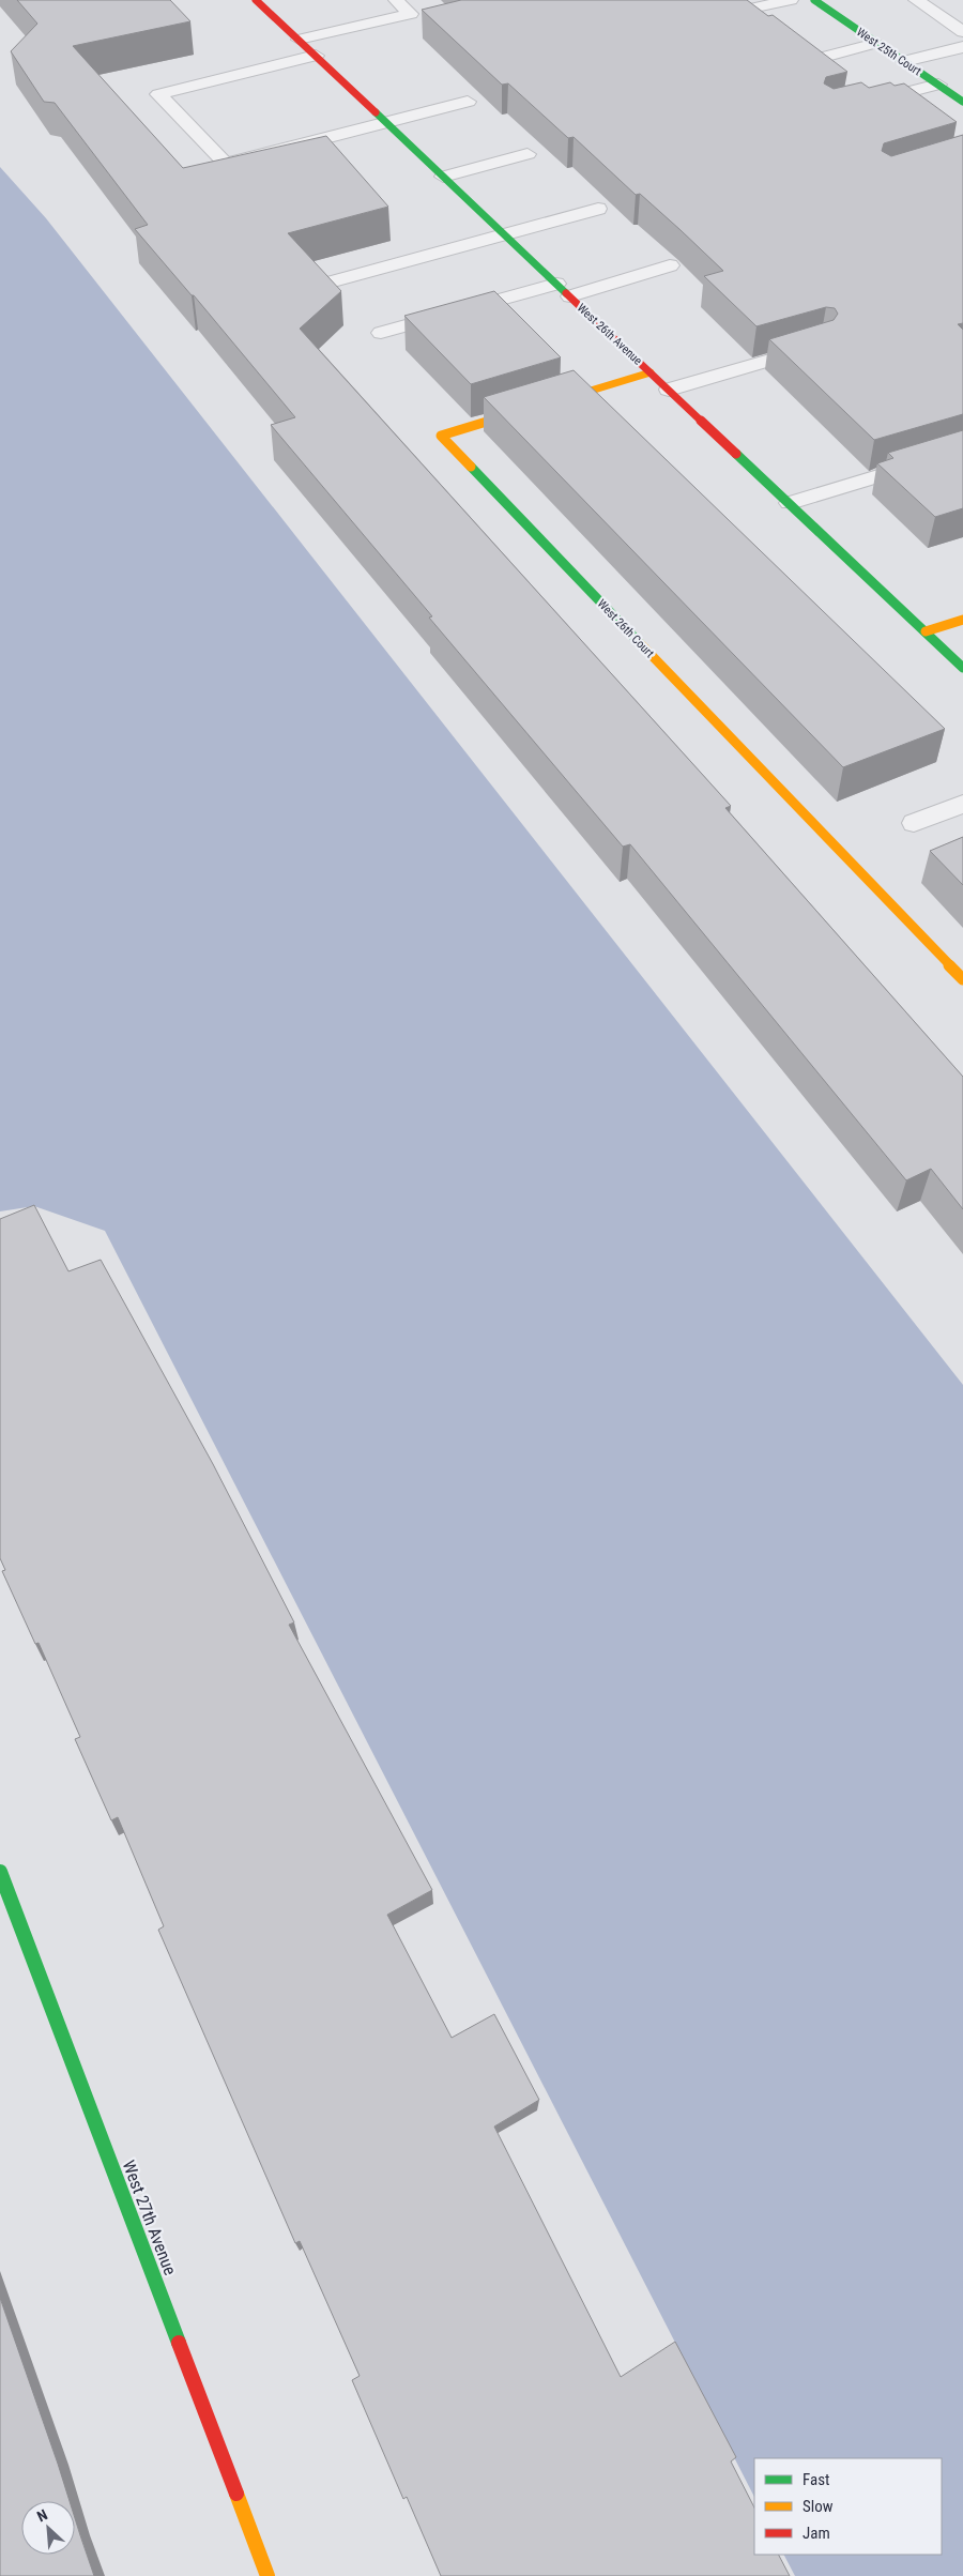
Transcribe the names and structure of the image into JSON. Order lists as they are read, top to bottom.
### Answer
{
  "streets": {
    "street": [
      "West 25th Court",
      "West 26th Avenue",
      "West 26th Court",
      "West 27th Avenue"
    ]
  },
  "crossings": [
    ["West 26th Avenue", "West 26th Court"]
  ],
  "legend": ["Fast", "Slow", "Jam"],
  "north": "top left"
}
